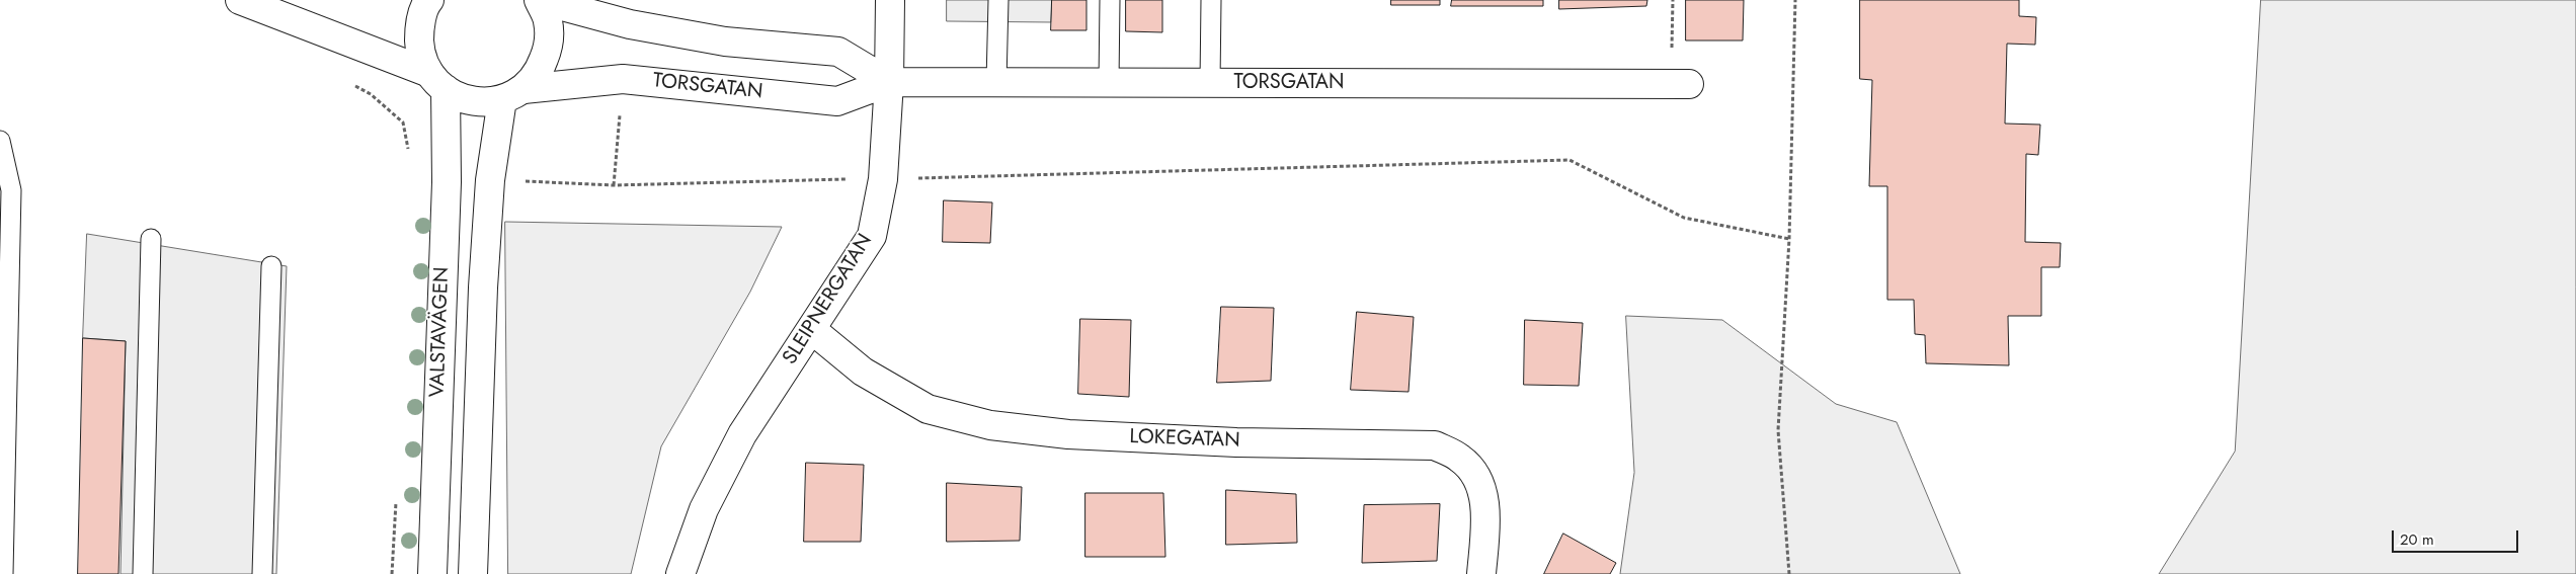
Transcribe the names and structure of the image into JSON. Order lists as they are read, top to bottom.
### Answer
{
  "streets": {
    "street": [
      "TORSGATAN",
      "SLEIPNERGATAN",
      "VALSTAVÄGEN",
      "LOKEGATAN"
    ]
  },
  "crossings": [
    ["TORSGATAN", "SLEIPNERGATAN"],
    ["TORSGATAN", "VALSTAVÄGEN"],
    ["SLEIPNERGATAN", "LOKEGATAN"]
  ],
  "scale_bar": "20 m"
}
